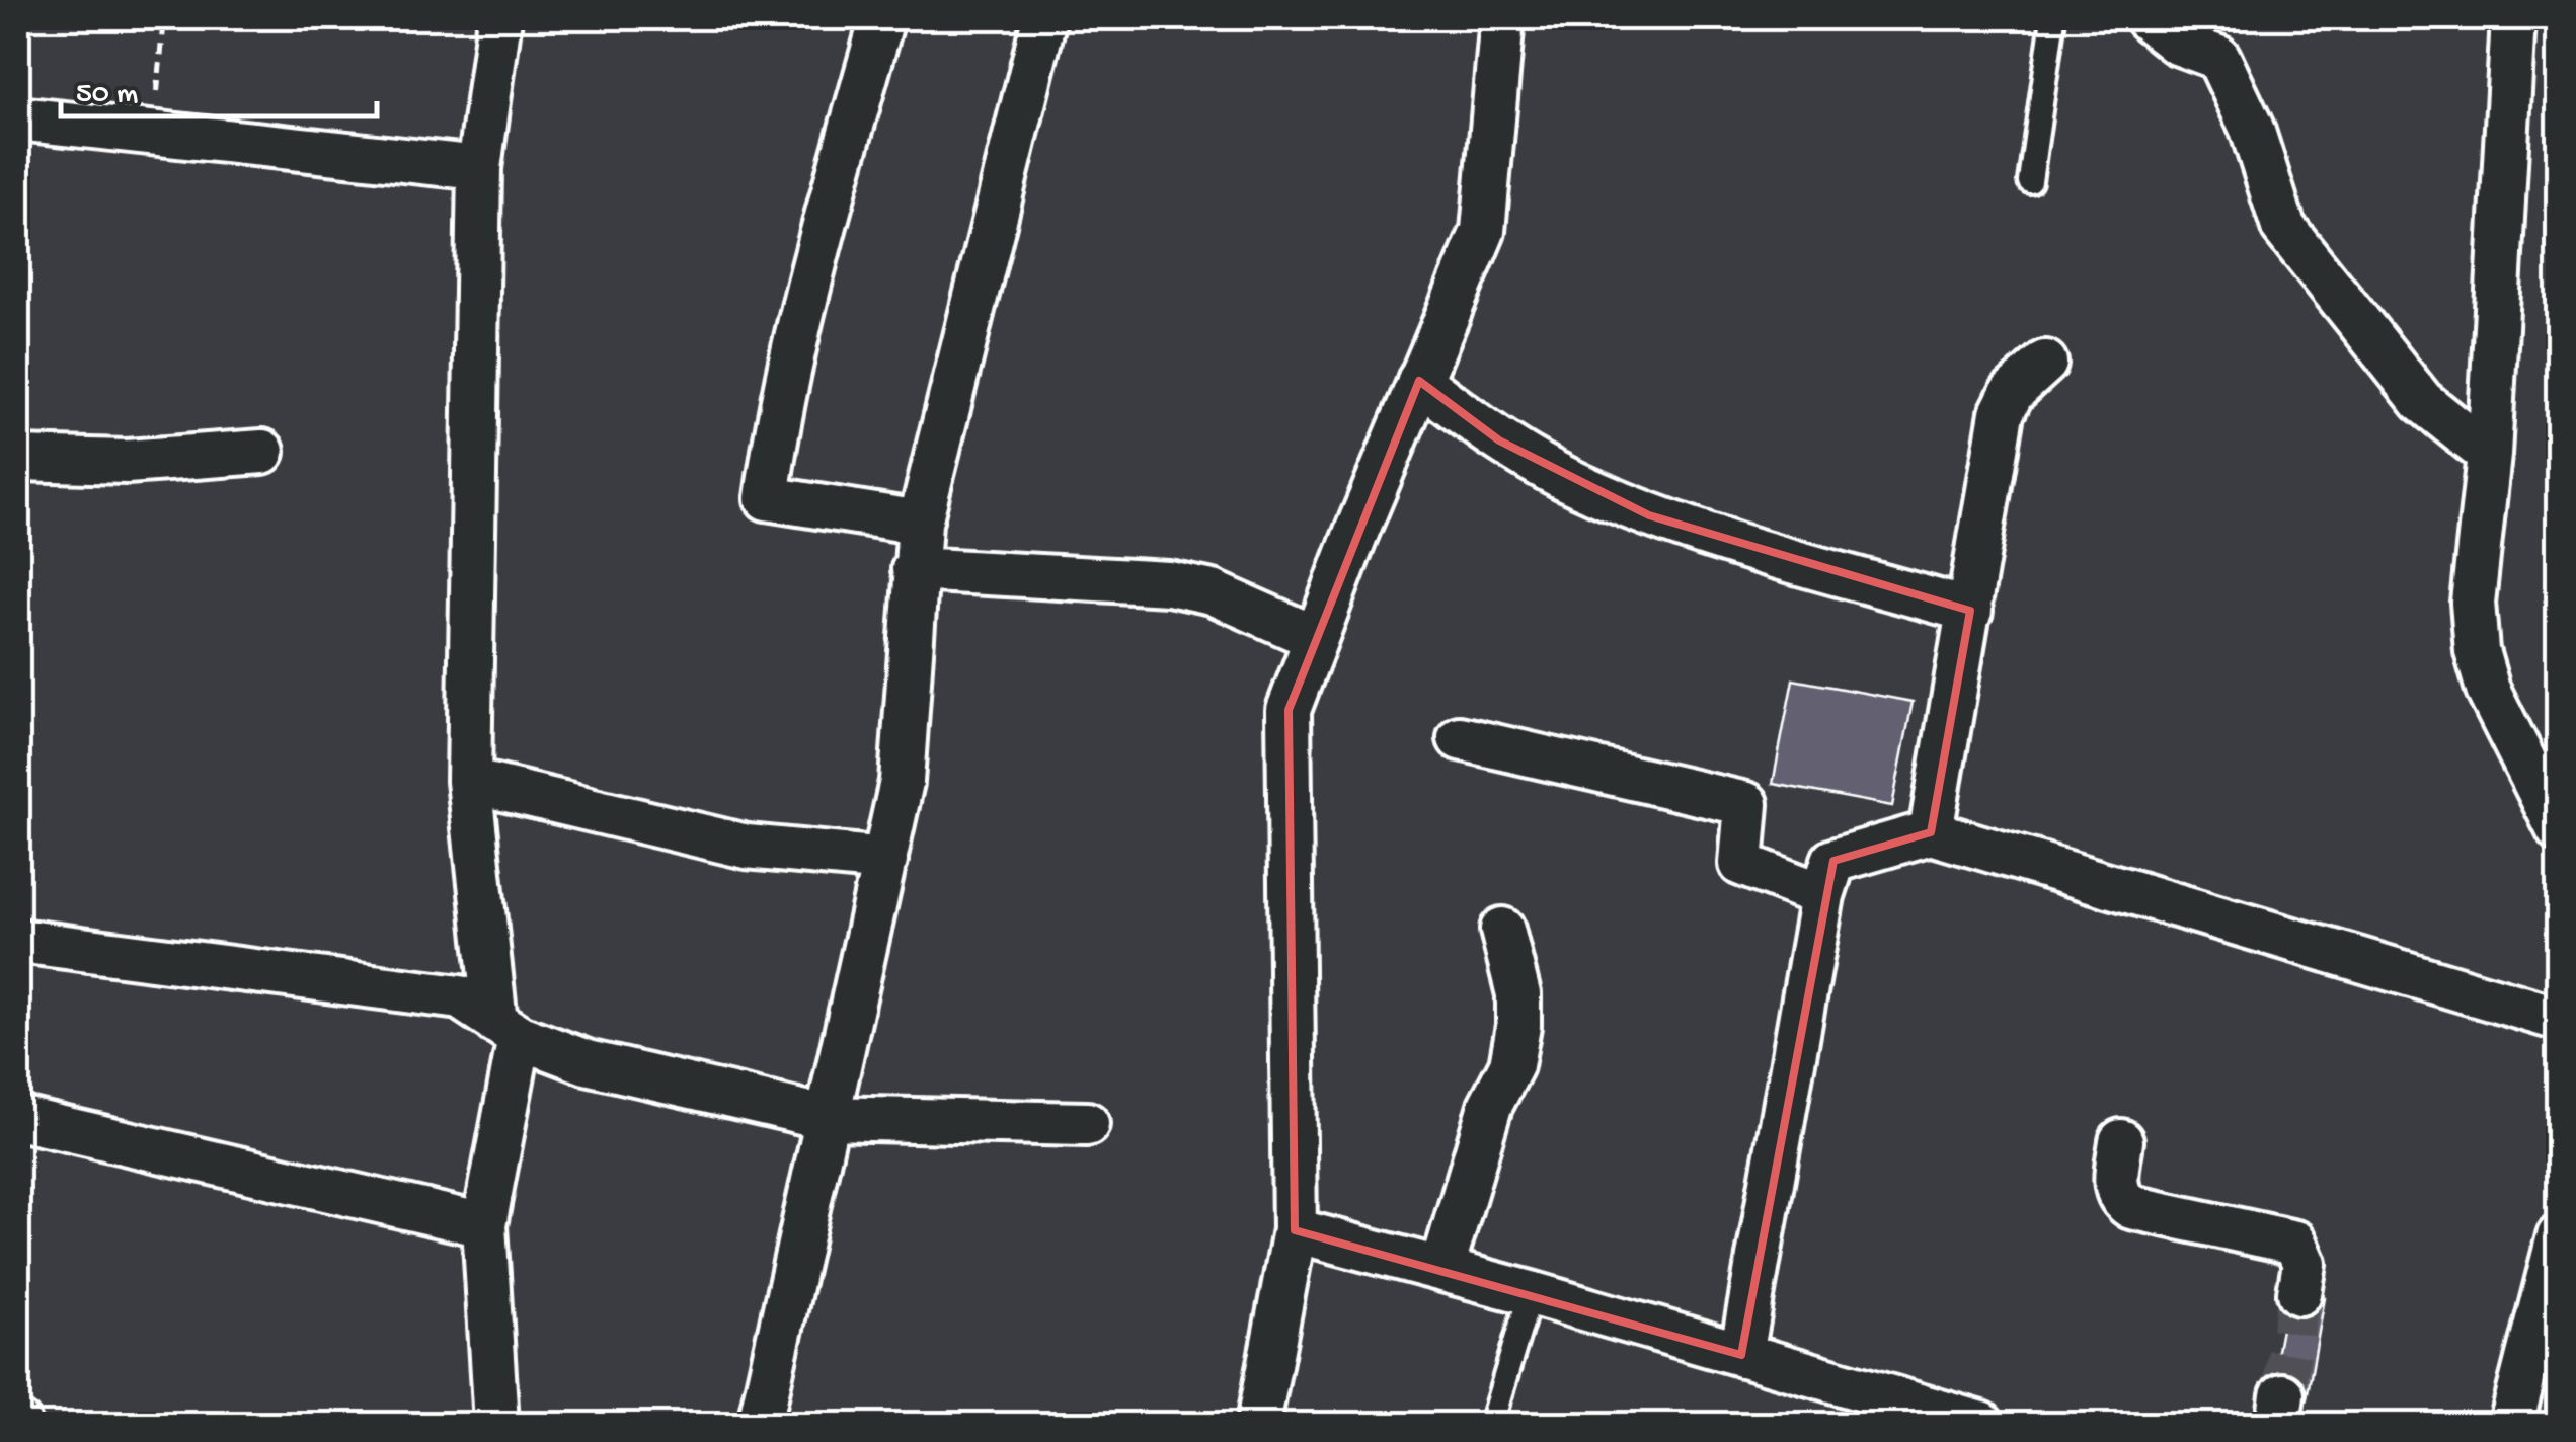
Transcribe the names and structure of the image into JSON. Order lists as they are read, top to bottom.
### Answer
{
  "scale_bar": "50 m"
}
